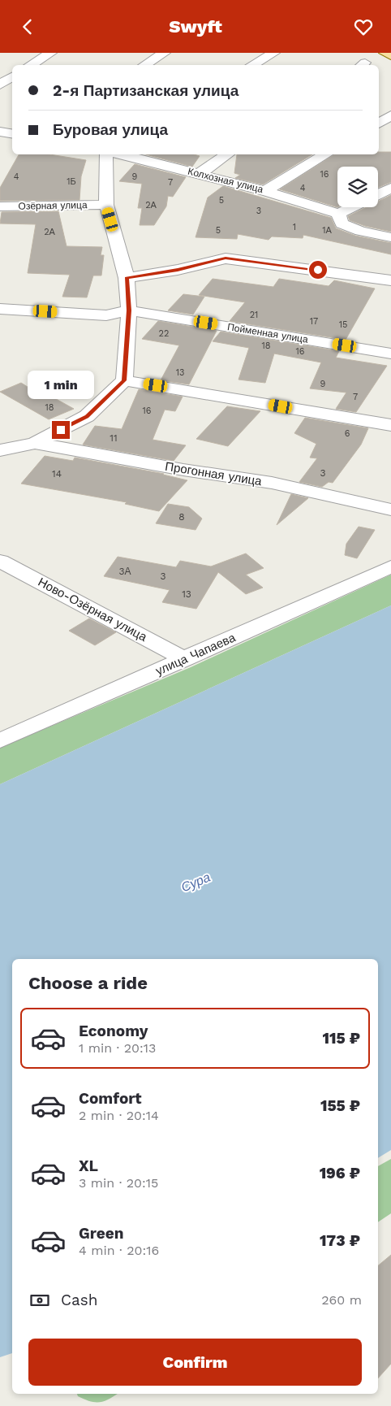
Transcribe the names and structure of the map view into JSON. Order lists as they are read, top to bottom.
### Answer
{
  "streets": {
    "street": [
      "Колхозная улица",
      "Озёрная улица",
      "Пойменная улица",
      "Прогонная улица",
      "Ново-Озёрная улица",
      "улица Чапаева"
    ]
  },
  "crossings": [
    ["Ново-Озёрная улица", "улица Чапаева"]
  ],
  "water": ["Сура"],
  "house_numbers": [
    "16",
    "4",
    "9",
    "1Б",
    "7",
    "4",
    "5",
    "2А",
    "3",
    "1",
    "5",
    "1А",
    "2А",
    "21",
    "17",
    "15",
    "22",
    "18",
    "16",
    "13",
    "9",
    "7",
    "18",
    "16",
    "6",
    "11",
    "3",
    "14",
    "8",
    "3А",
    "3",
    "13"
  ],
  "page": {
    "header": "Swyft",
    "banner": ["2-я Партизанская улица", "Буровая улица"],
    "bubble": "1 min",
    "heading": "Choose a ride",
    "list": [
      {
        "name": "Economy",
        "note": "1 min · 20:13",
        "value": "115 ₽"
      },
      {
        "name": "Comfort",
        "note": "2 min · 20:14",
        "value": "155 ₽"
      },
      {
        "name": "XL",
        "note": "3 min · 20:15",
        "value": "196 ₽"
      },
      {
        "name": "Green",
        "note": "4 min · 20:16",
        "value": "173 ₽"
      }
    ],
    "pay": ["Cash", "260 m"],
    "buttons": "Confirm"
  }
}
